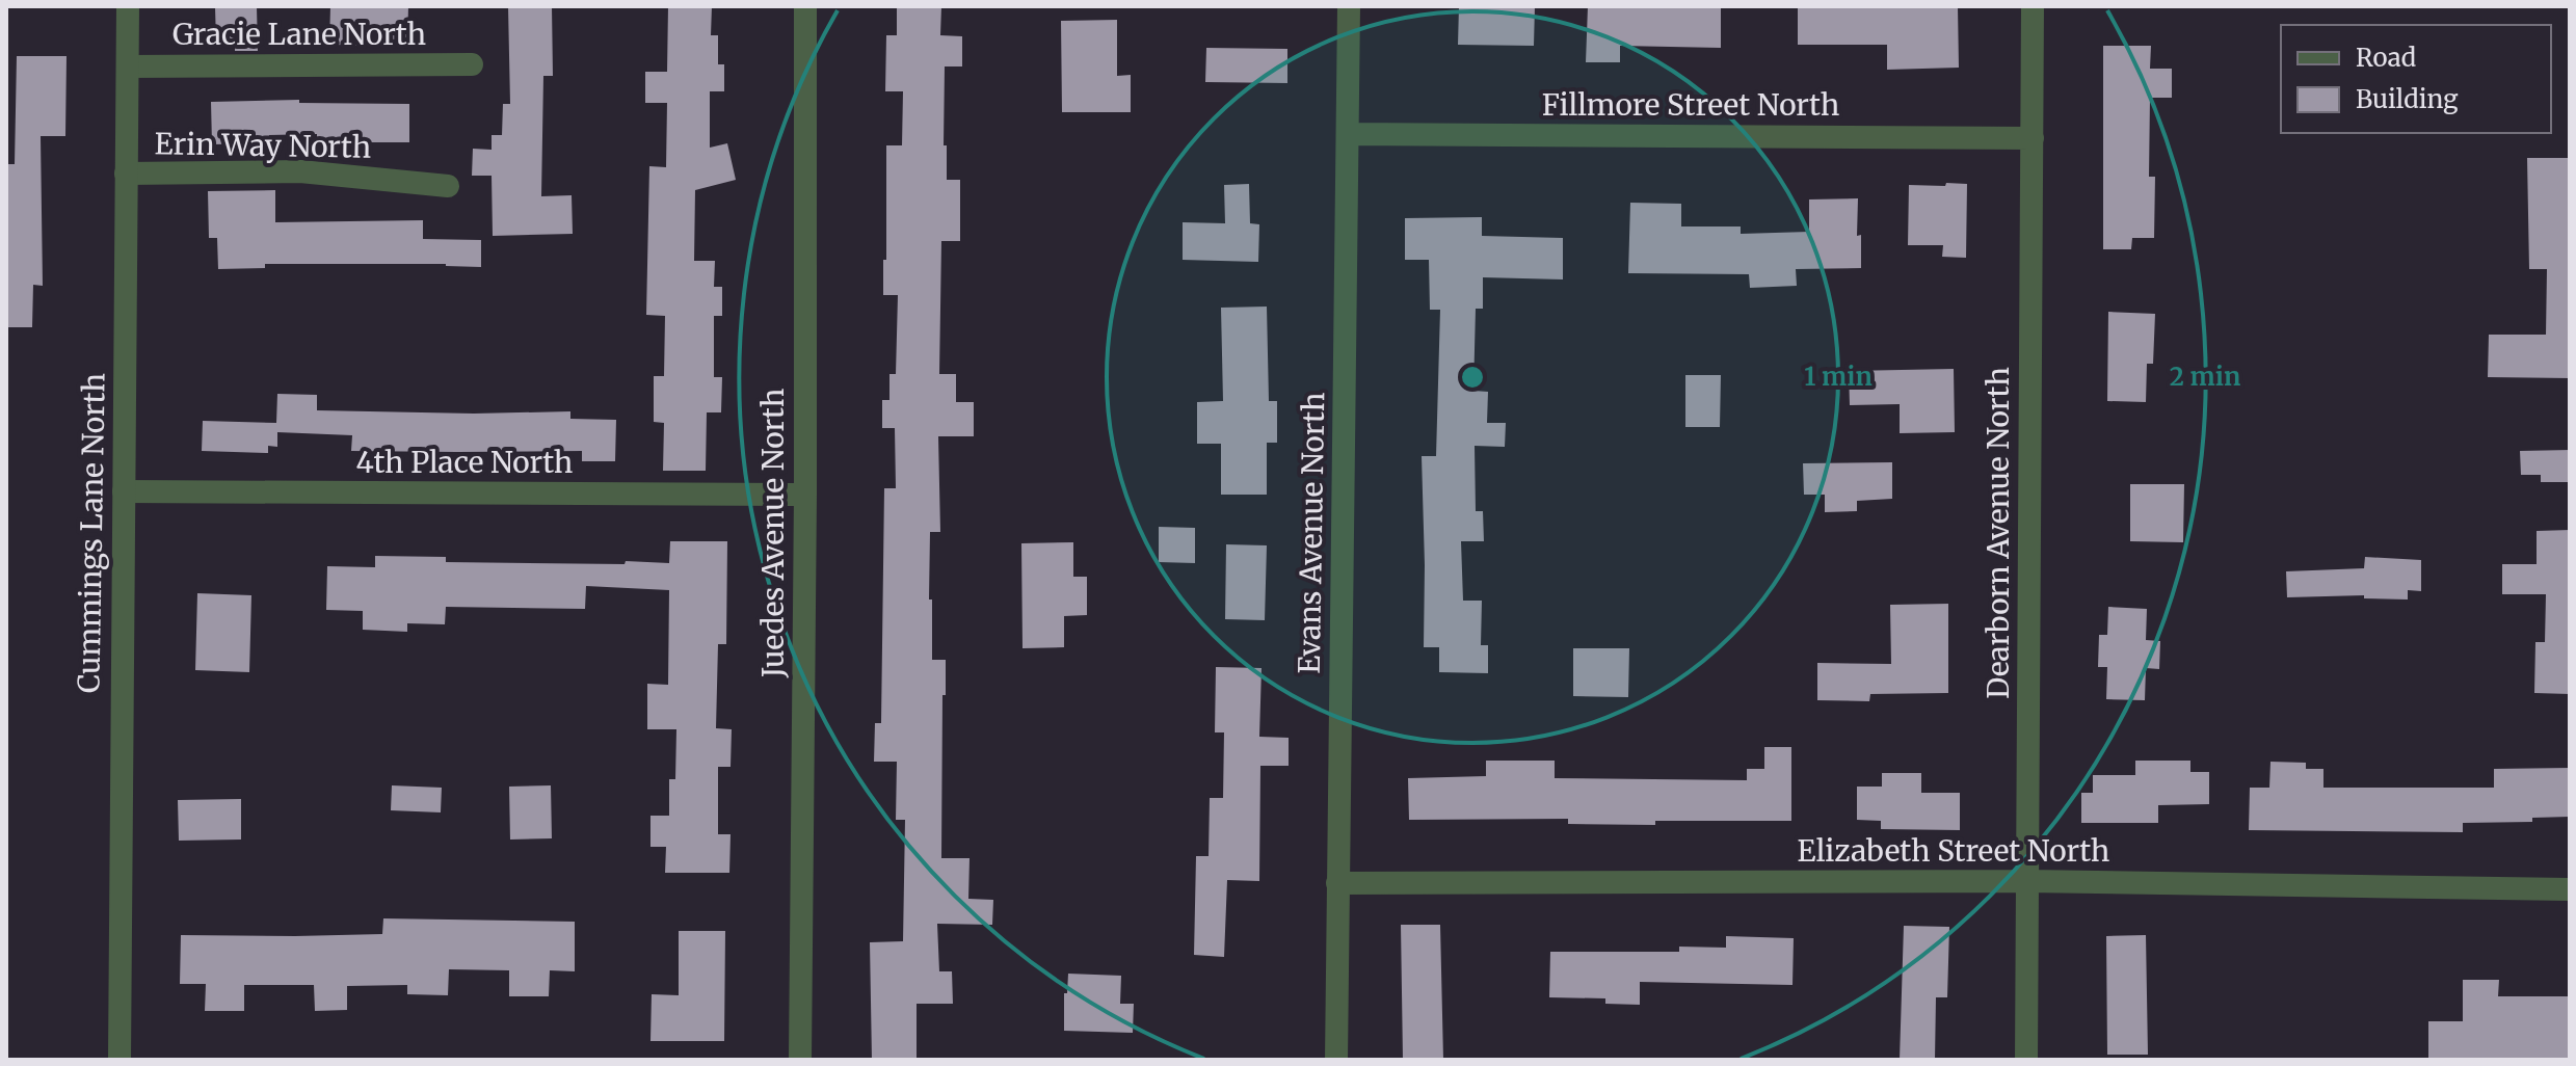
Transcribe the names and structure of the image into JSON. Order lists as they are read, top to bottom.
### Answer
{
  "streets": {
    "street": [
      "Gracie Lane North",
      "Fillmore Street North",
      "Erin Way North",
      "4th Place North",
      "Cummings Lane North",
      "Juedes Avenue North",
      "Evans Avenue North",
      "Dearborn Avenue North",
      "Elizabeth Street North"
    ]
  },
  "crossings": [
    ["Gracie Lane North", "Cummings Lane North"],
    ["Fillmore Street North", "Evans Avenue North"],
    ["Fillmore Street North", "Dearborn Avenue North"],
    ["Erin Way North", "Cummings Lane North"],
    ["4th Place North", "Cummings Lane North"],
    ["4th Place North", "Juedes Avenue North"],
    ["Evans Avenue North", "Elizabeth Street North"],
    ["Dearborn Avenue North", "Elizabeth Street North"]
  ],
  "legend": ["Road", "Building"],
  "rings": ["1 min", "2 min"]
}
